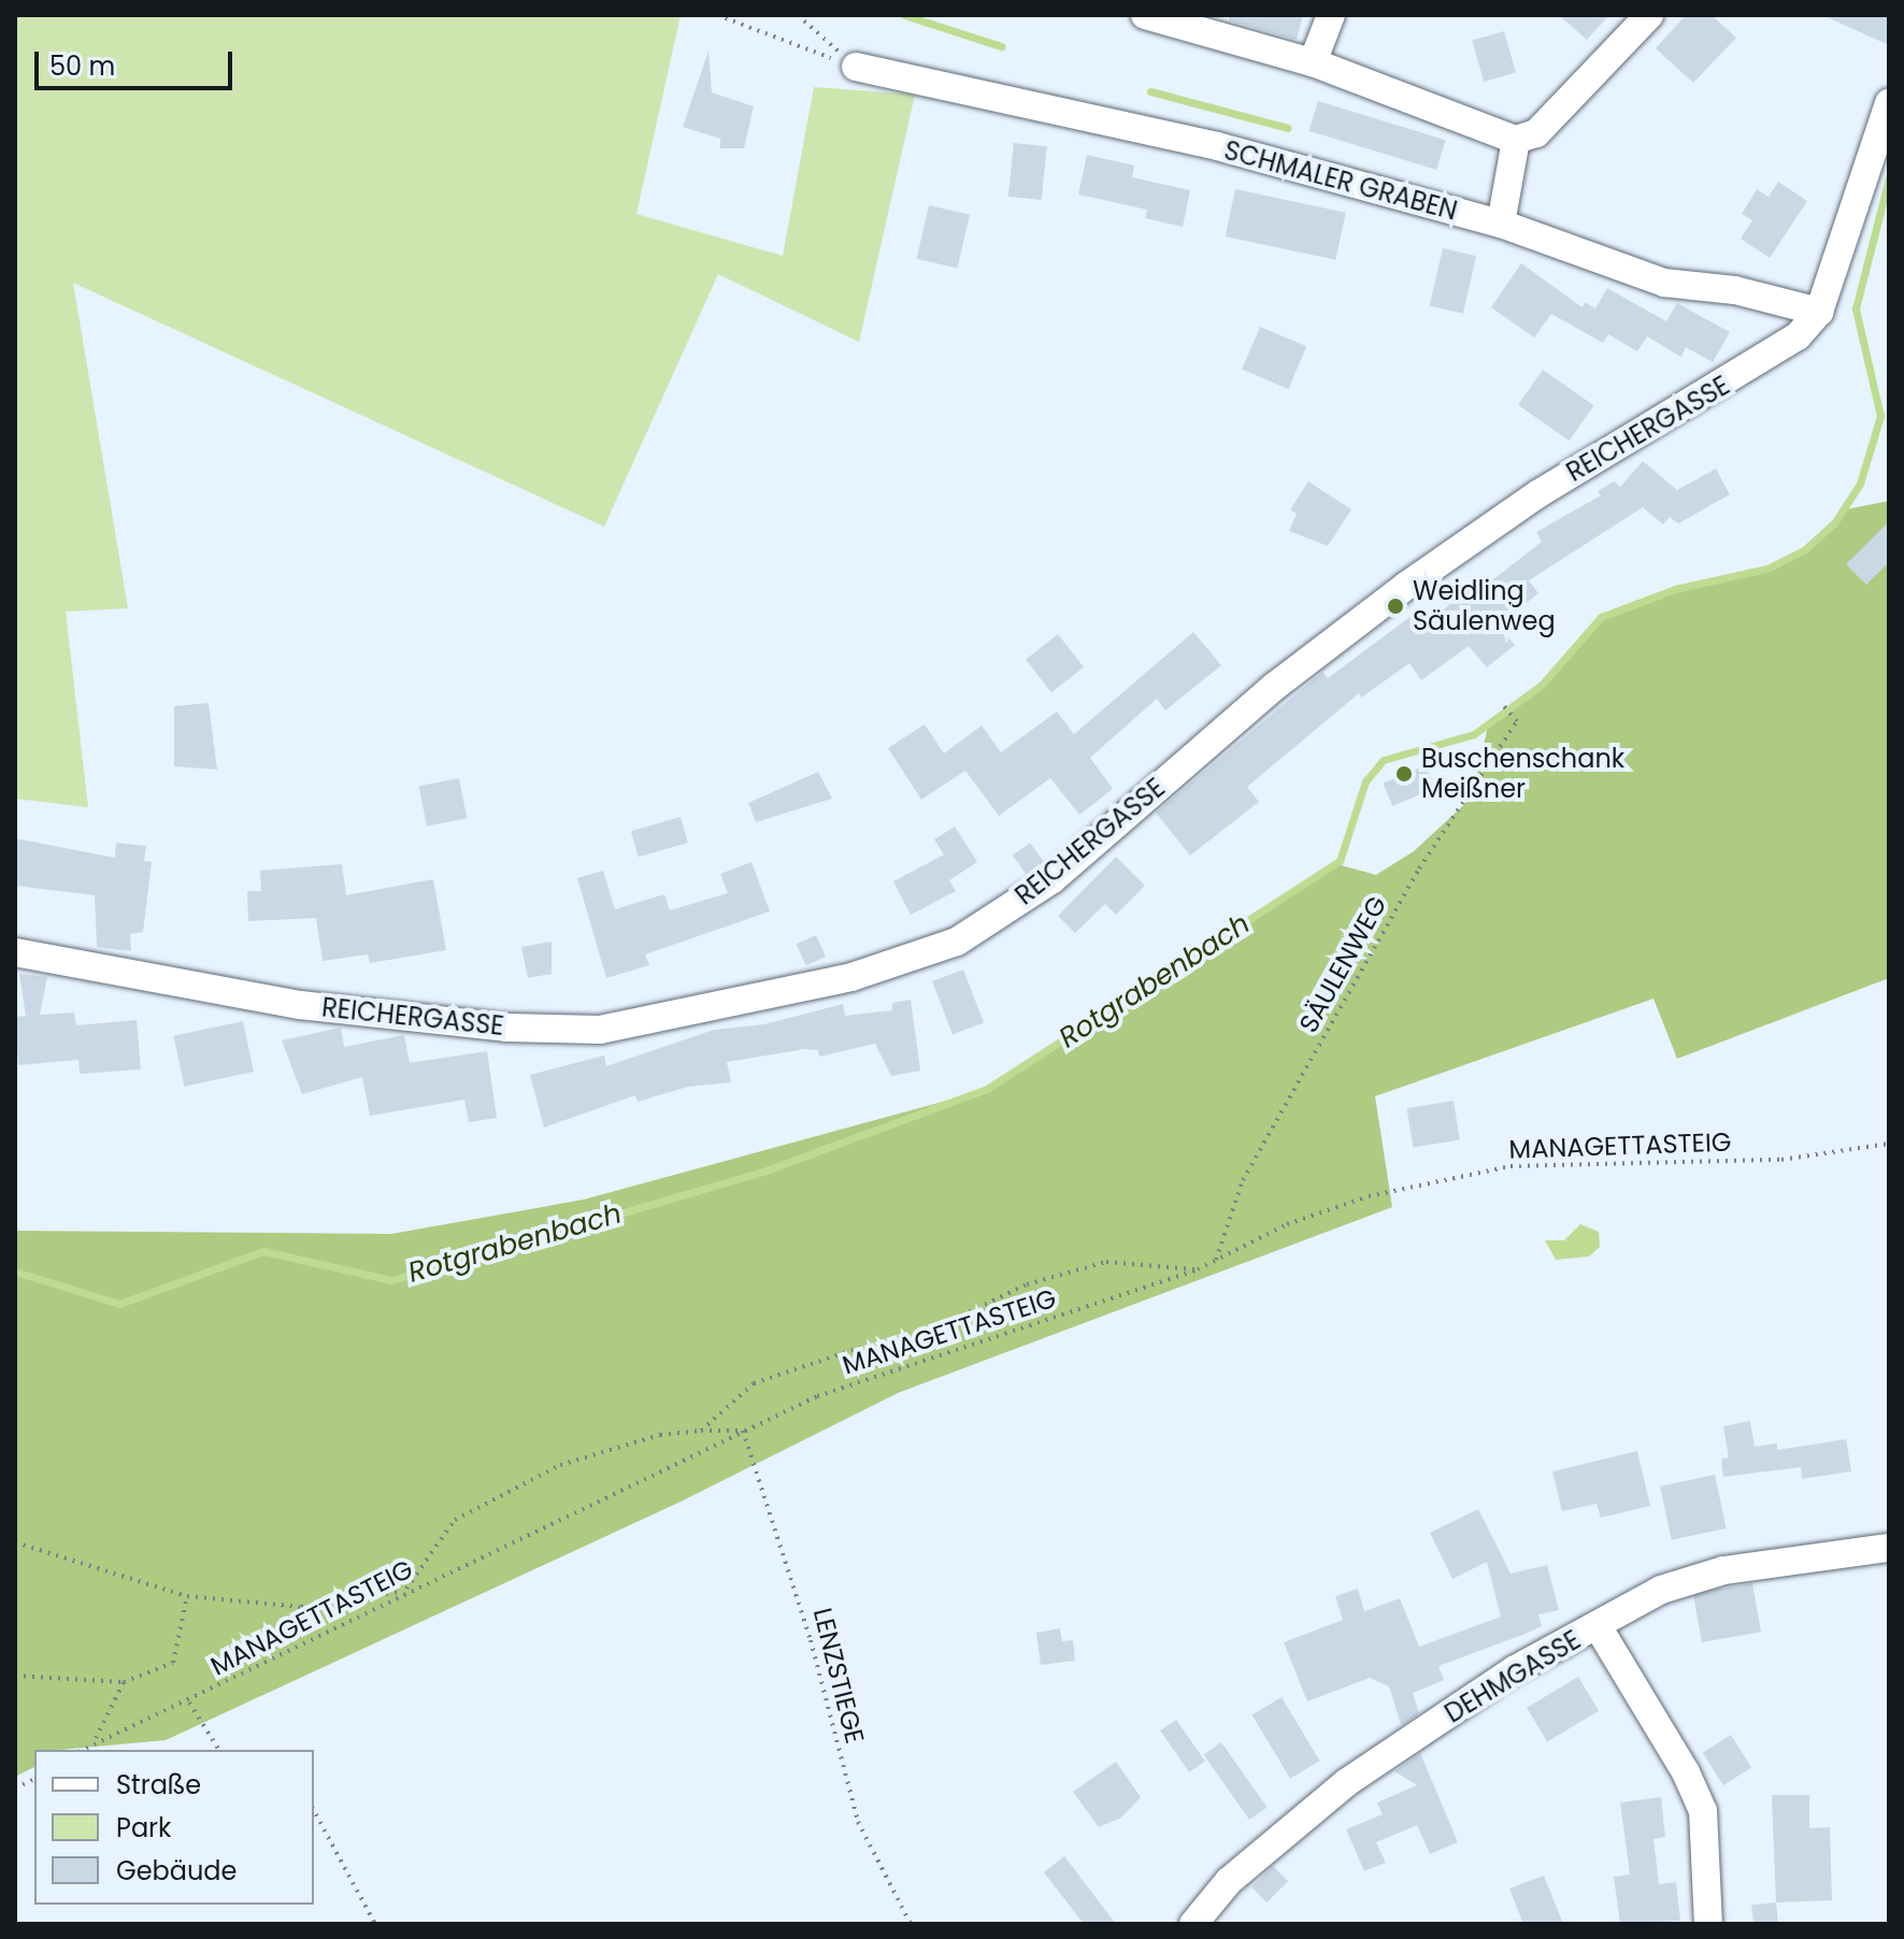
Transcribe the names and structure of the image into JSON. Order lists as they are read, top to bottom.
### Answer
{
  "streets": {
    "street": ["SCHMALER GRABEN", "REICHERGASSE", "DEHMGASSE"],
    "path": ["SÄULENWEG", "MANAGETTASTEIG", "LENZSTIEGE"]
  },
  "crossings": [
    ["SCHMALER GRABEN", "REICHERGASSE"],
    ["SÄULENWEG", "MANAGETTASTEIG"],
    ["MANAGETTASTEIG", "LENZSTIEGE"]
  ],
  "water": ["Rotgrabenbach"],
  "places": ["Weidling Säulenweg", "Buschenschank Meißner"],
  "legend": ["Straße", "Park", "Gebäude"],
  "scale_bar": "50 m"
}
